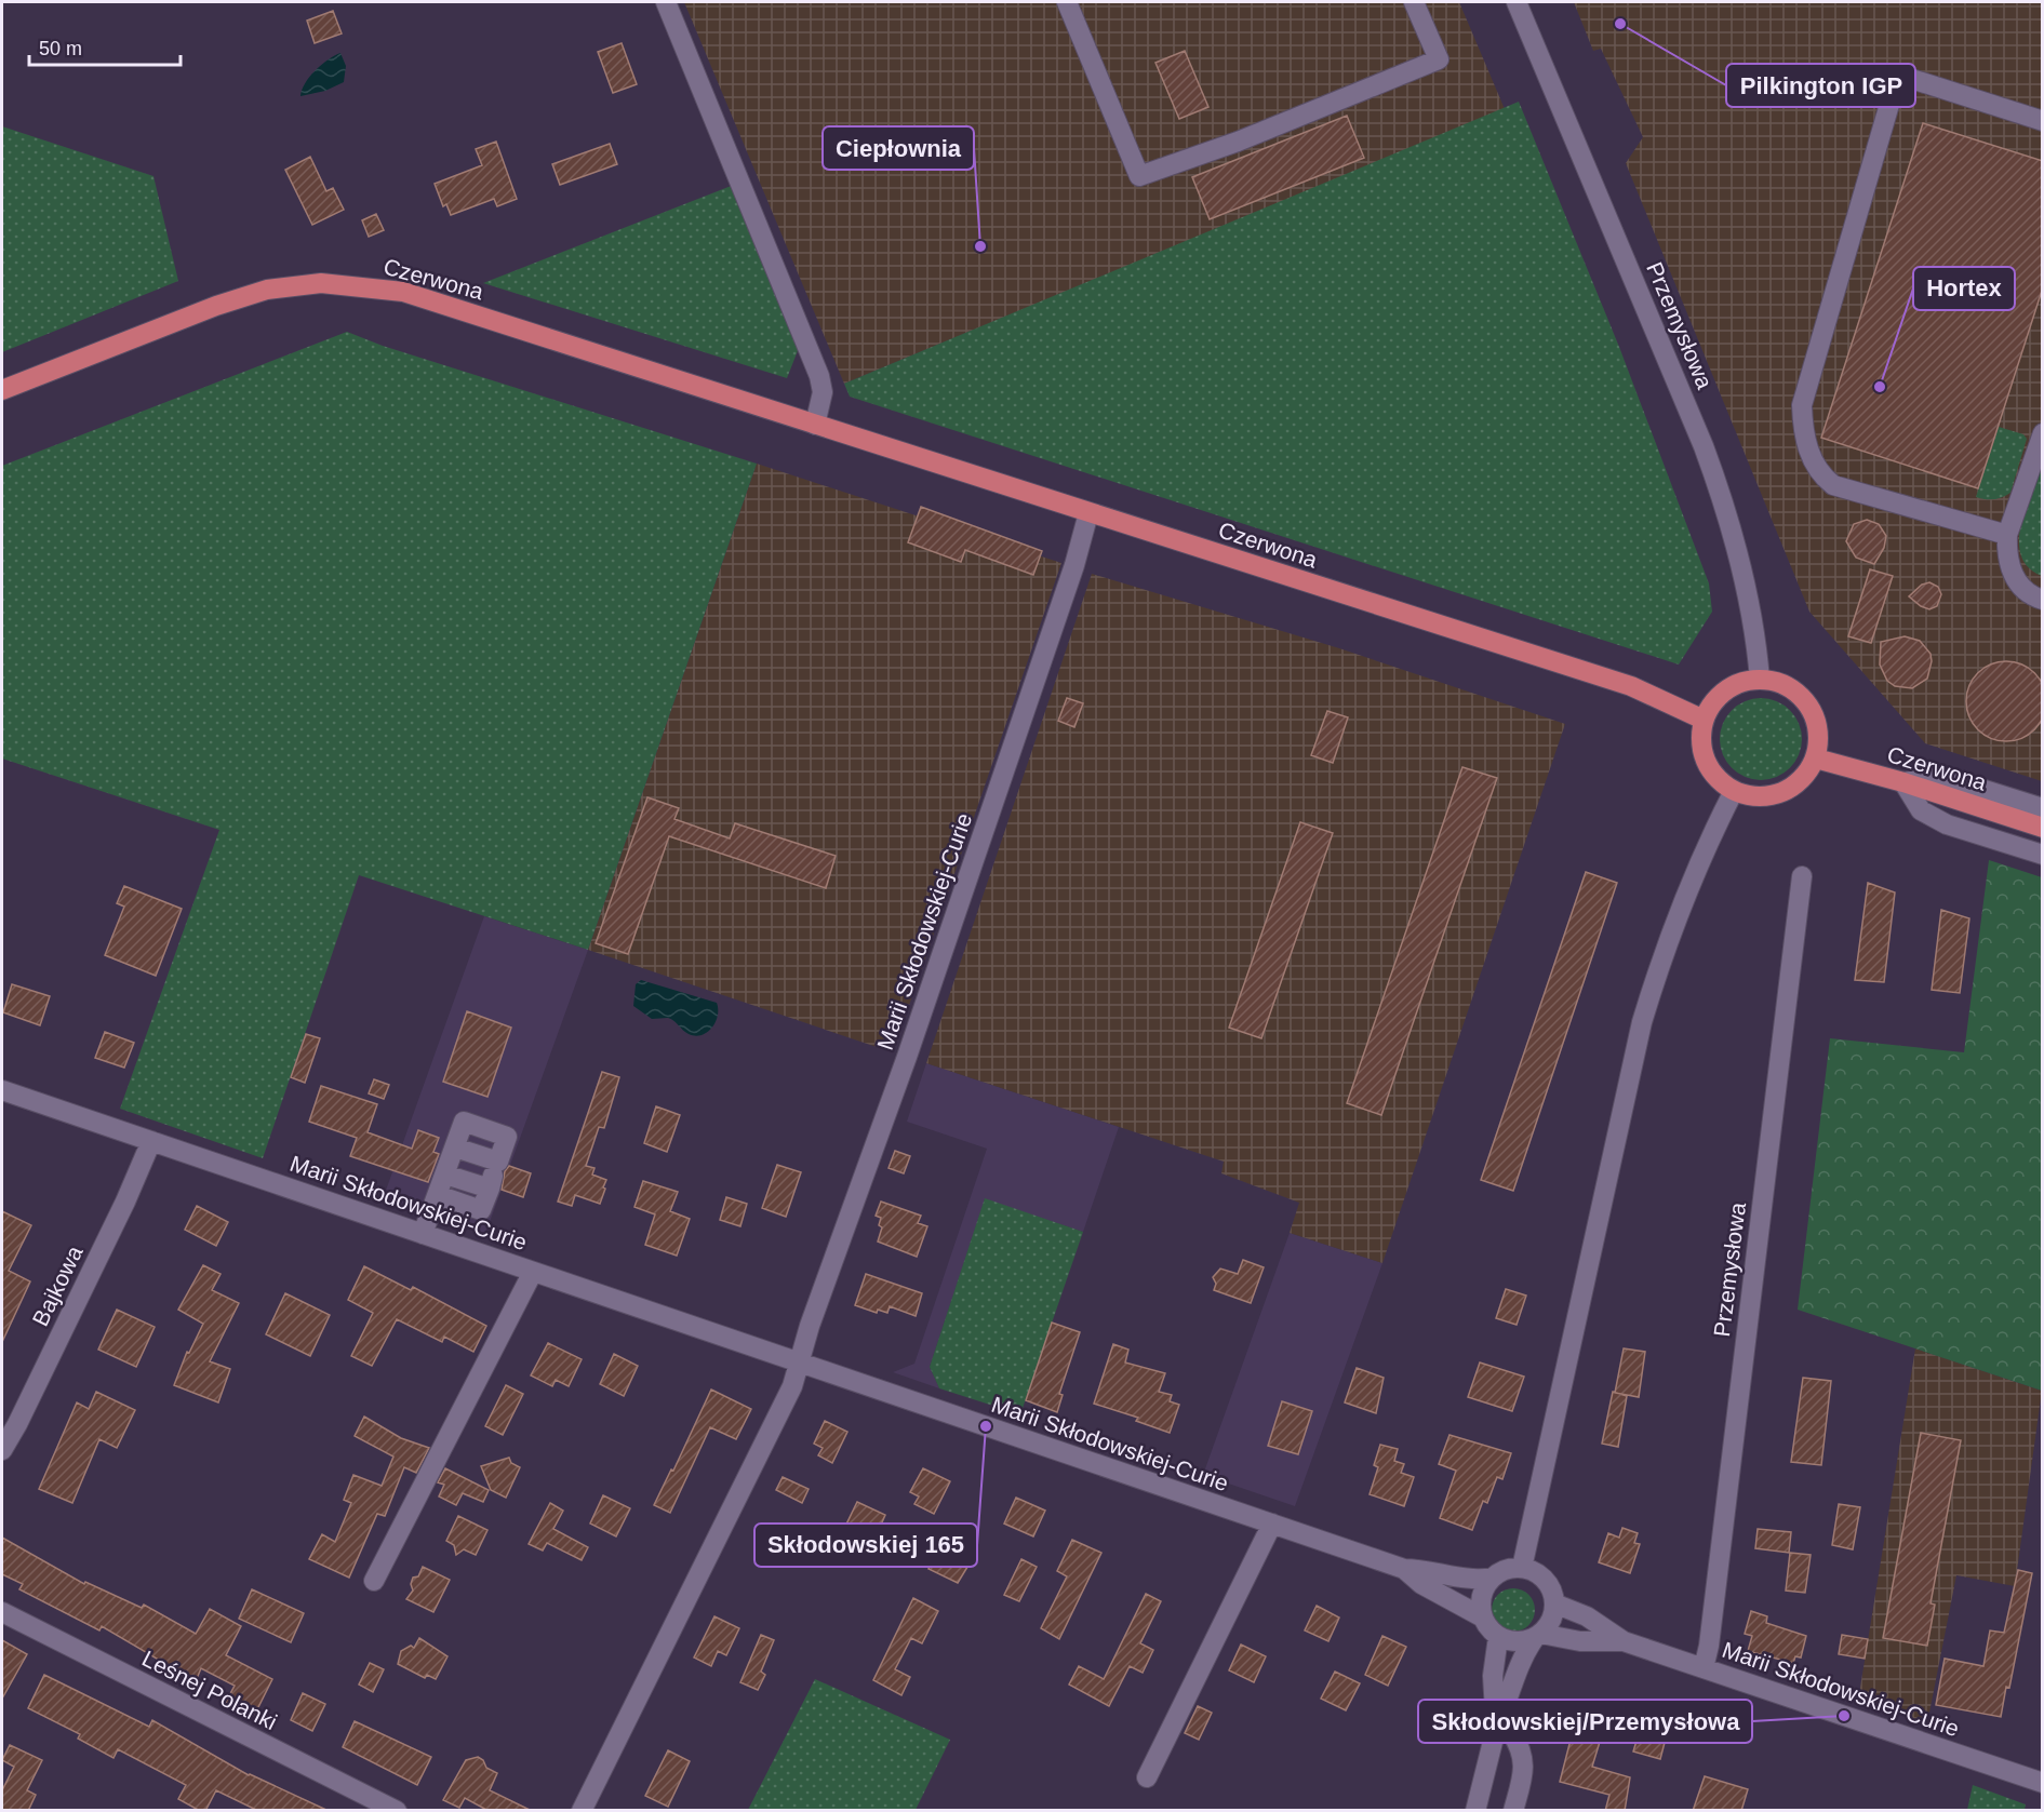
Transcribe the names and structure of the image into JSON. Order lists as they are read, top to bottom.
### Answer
{
  "streets": {
    "main road": ["Czerwona"],
    "street": [
      "Przemysłowa",
      "Marii Skłodowskiej-Curie",
      "Bajkowa",
      "Leśnej Polanki"
    ]
  },
  "crossings": [
    ["Czerwona", "Przemysłowa"],
    ["Czerwona", "Marii Skłodowskiej-Curie"],
    ["Przemysłowa", "Marii Skłodowskiej-Curie"],
    ["Marii Skłodowskiej-Curie", "Bajkowa"]
  ],
  "places": [
    "Pilkington IGP",
    "Ciepłownia",
    "Hortex",
    "Skłodowskiej 165",
    "Skłodowskiej/Przemysłowa"
  ],
  "scale_bar": "50 m"
}
